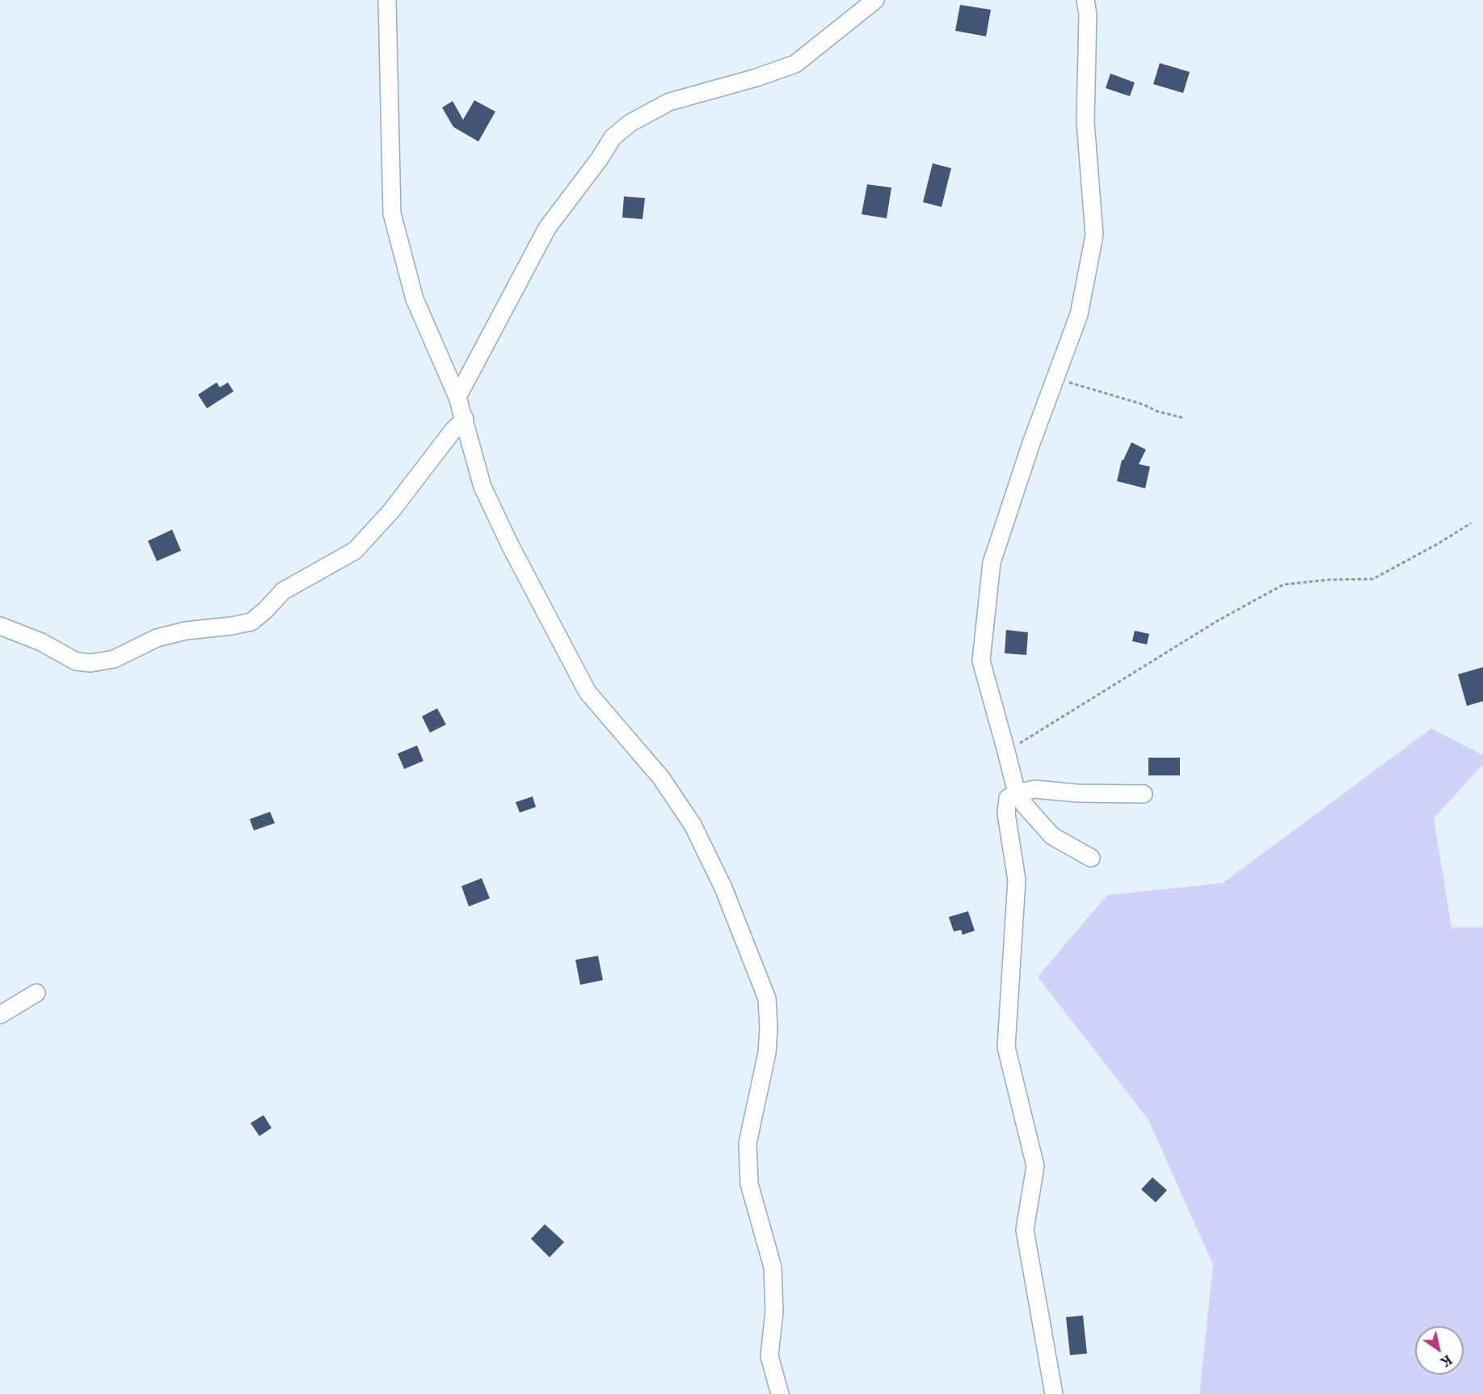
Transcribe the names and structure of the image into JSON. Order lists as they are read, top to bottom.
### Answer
{
  "north": "bottom right"
}
